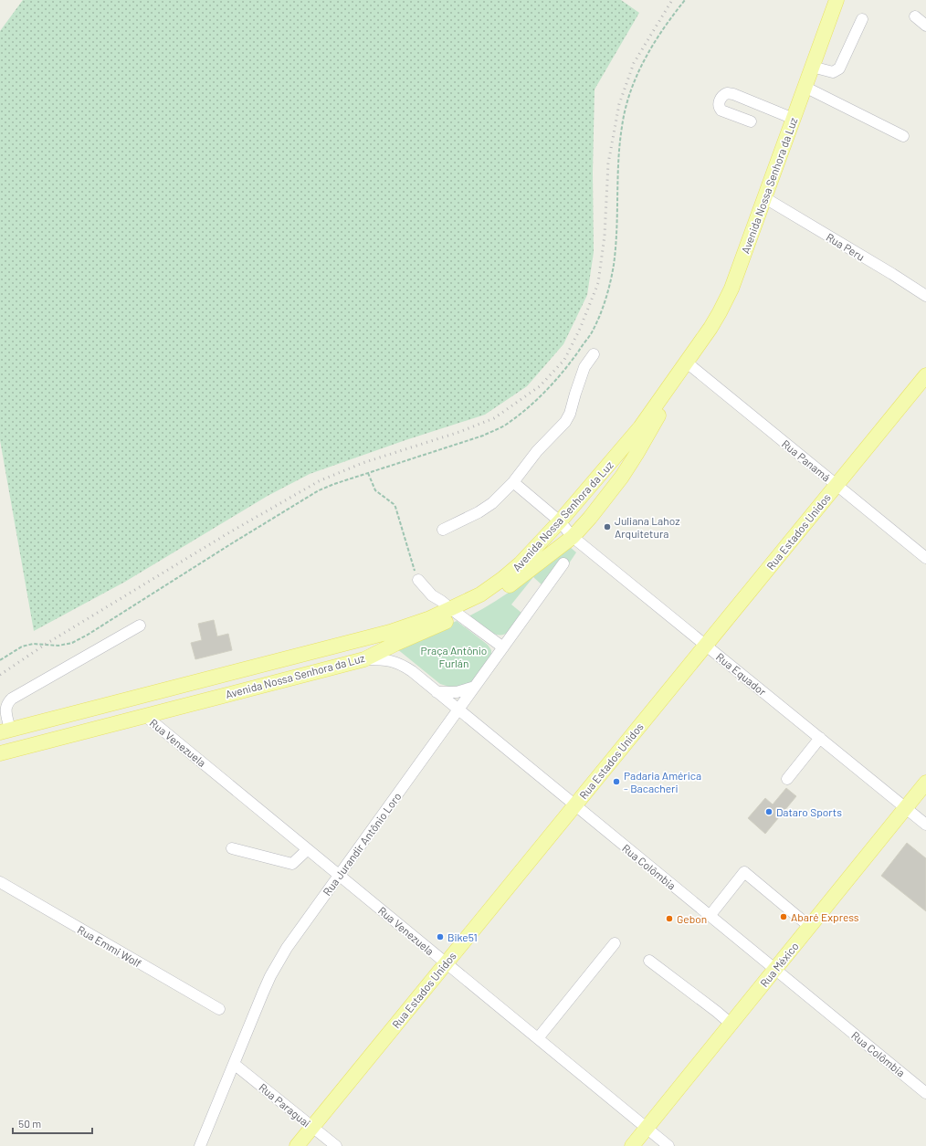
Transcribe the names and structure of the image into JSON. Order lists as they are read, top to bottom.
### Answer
{
  "streets": {
    "main road": ["Avenida Nossa Senhora da Luz", "Rua Estados Unidos", "Rua México"],
    "street": [
      "Rua Peru",
      "Rua Panamá",
      "Rua Equador",
      "Rua Venezuela",
      "Rua Jurandir Antônio Loro",
      "Rua Colômbia",
      "Rua Emmi Wolf",
      "Rua Paraguai"
    ]
  },
  "crossings": [
    ["Avenida Nossa Senhora da Luz", "Rua Peru"],
    ["Avenida Nossa Senhora da Luz", "Rua Panamá"],
    ["Avenida Nossa Senhora da Luz", "Rua Equador"],
    ["Avenida Nossa Senhora da Luz", "Rua Venezuela"],
    ["Avenida Nossa Senhora da Luz", "Rua Colômbia"],
    ["Rua Panamá", "Rua Estados Unidos"],
    ["Rua Estados Unidos", "Rua Equador"],
    ["Rua Estados Unidos", "Rua Venezuela"],
    ["Rua Estados Unidos", "Rua Colômbia"],
    ["Rua Estados Unidos", "Rua Paraguai"],
    ["Rua Equador", "Rua México"],
    ["Rua Venezuela", "Rua Jurandir Antônio Loro"],
    ["Rua Venezuela", "Rua México"],
    ["Rua Jurandir Antônio Loro", "Rua Colômbia"],
    ["Rua Jurandir Antônio Loro", "Rua Paraguai"],
    ["Rua Colômbia", "Rua México"]
  ],
  "parks": ["Praça Antônio Furlán"],
  "places": [
    "Juliana Lahoz Arquitetura",
    "Padaria América - Bacacheri",
    "Dataro Sports",
    "Abaré Express",
    "Gebon",
    "Bike51"
  ],
  "scale_bar": "50 m"
}
